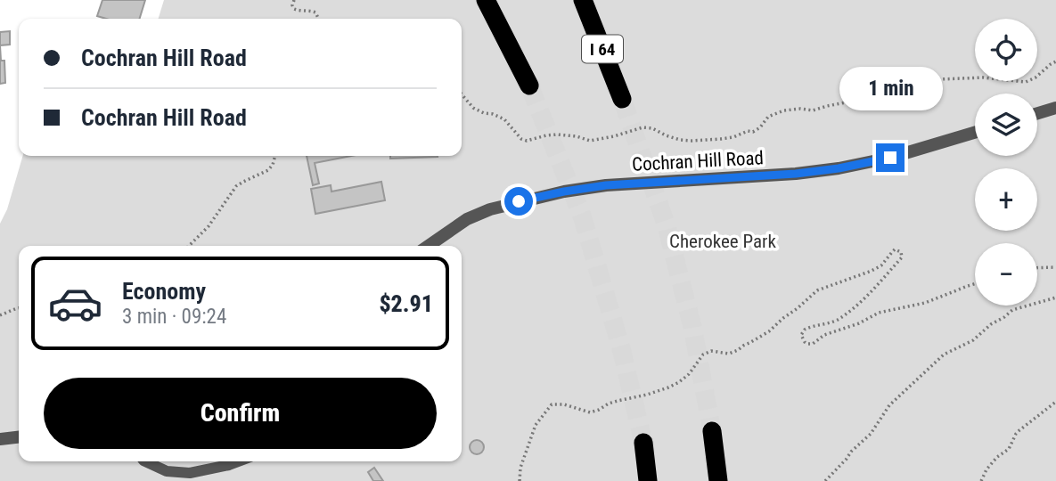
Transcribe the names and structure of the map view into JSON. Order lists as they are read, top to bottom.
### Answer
{
  "streets": {
    "highway": ["I 64"],
    "street": ["Cochran Hill Road"]
  },
  "parks": ["Cherokee Park"],
  "page": {
    "map_buttons": ["+", "−"],
    "banner": ["Cochran Hill Road", "Cochran Hill Road"],
    "bubble": "1 min",
    "list": [
      {
        "name": "Economy",
        "note": "3 min · 09:24",
        "value": "$2.91"
      }
    ],
    "buttons": "Confirm"
  }
}
